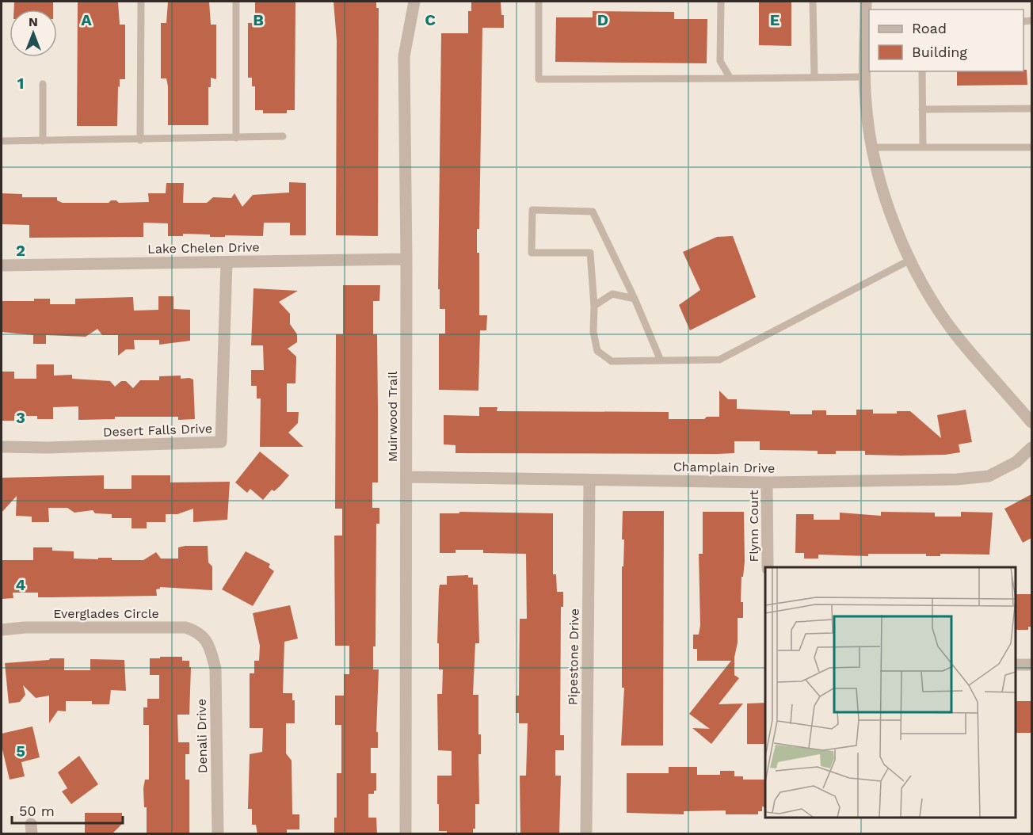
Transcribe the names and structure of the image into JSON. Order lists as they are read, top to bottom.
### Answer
{
  "streets": {
    "street": [
      "Lake Chelen Drive",
      "Muirwood Trail",
      "Desert Falls Drive",
      "Champlain Drive",
      "Flynn Court",
      "Everglades Circle",
      "Pipestone Drive",
      "Denali Drive"
    ]
  },
  "crossings": [
    ["Lake Chelen Drive", "Muirwood Trail"],
    ["Lake Chelen Drive", "Desert Falls Drive"],
    ["Muirwood Trail", "Champlain Drive"],
    ["Champlain Drive", "Flynn Court"],
    ["Champlain Drive", "Pipestone Drive"],
    ["Everglades Circle", "Denali Drive"]
  ],
  "legend": ["Road", "Building"],
  "scale_bar": "50 m",
  "north": "top",
  "grid": {
    "columns": [
      "A",
      "B",
      "C",
      "D",
      "E"
    ],
    "rows": [
      "1",
      "2",
      "3",
      "4",
      "5"
    ]
  }
}
